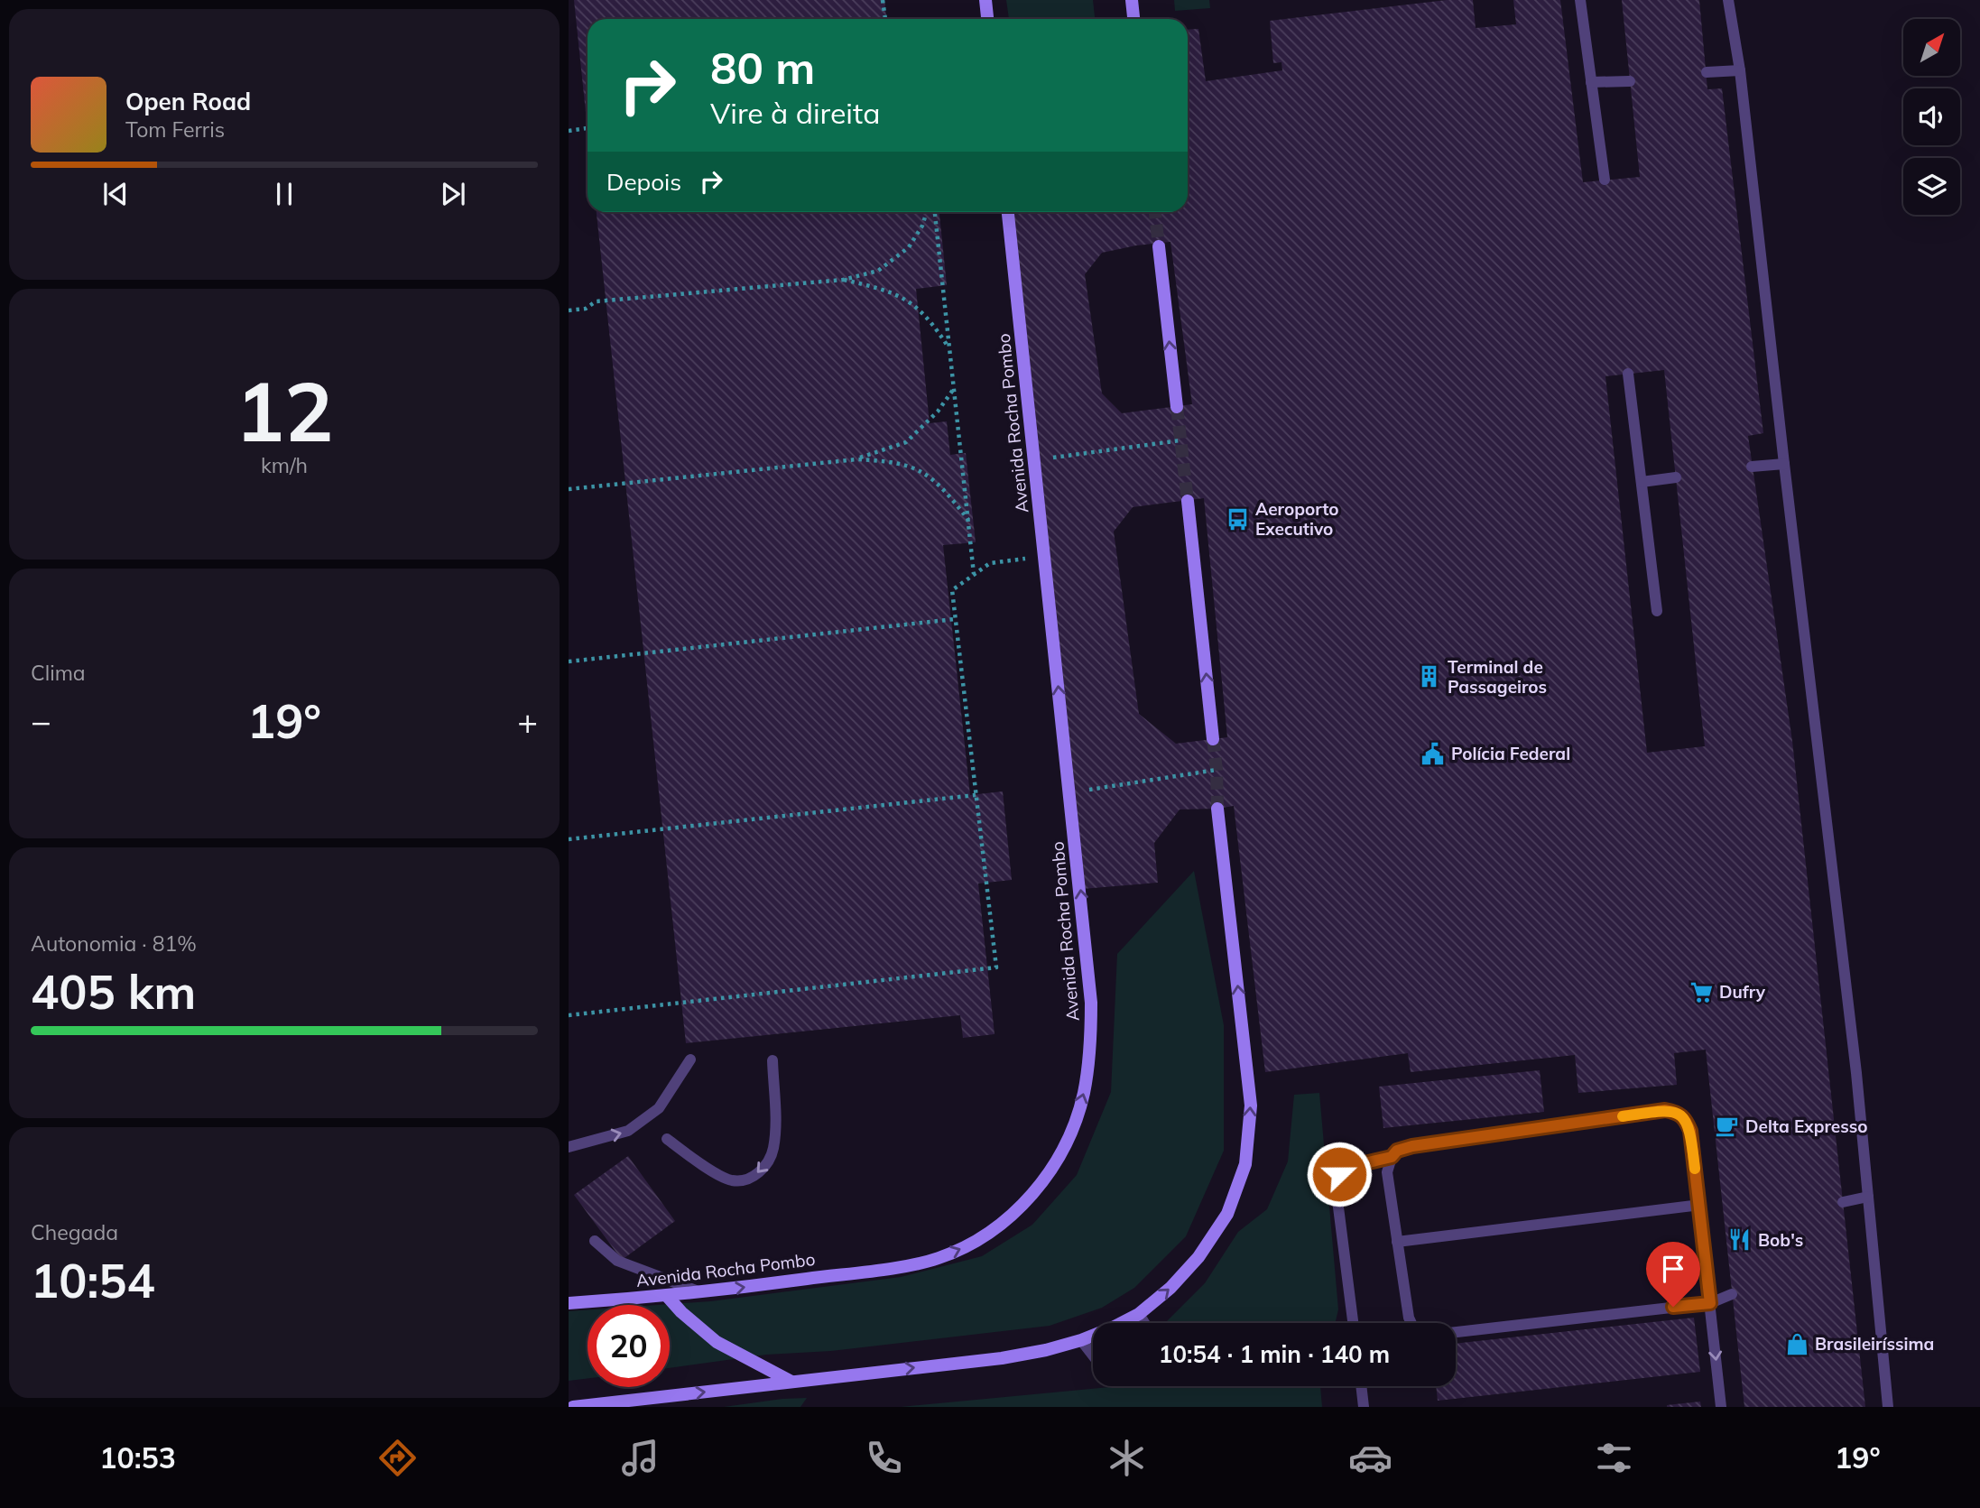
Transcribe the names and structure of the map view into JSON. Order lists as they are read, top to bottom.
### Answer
{
  "streets": {
    "main road": ["Avenida Rocha Pombo"]
  },
  "one_way": ["Avenida Rocha Pombo"],
  "places": {
    "bus stop": ["Aeroporto Executivo"],
    "building": ["Terminal de Passageiros"],
    "public building": ["Polícia Federal"],
    "supermarket": ["Dufry"],
    "cafe": ["Delta Expresso"],
    "restaurant": ["Bob's"],
    "shop": ["Brasileiríssima"]
  },
  "north": "top right",
  "page": {
    "turn": ["80 m", "Vire à direita"],
    "song": ["Open Road", "Tom Ferris"],
    "then": "Depois",
    "tile": [
      ["12", "km/h"],
      "Clima",
      ["Autonomia · 81%", "405 km"],
      ["Chegada", "10:54"]
    ],
    "heat": ["−", "19°", "+"],
    "limit": "20",
    "trip": "10:54 · 1 min · 140 m",
    "tabs": ["10:53", "19°"]
  }
}
